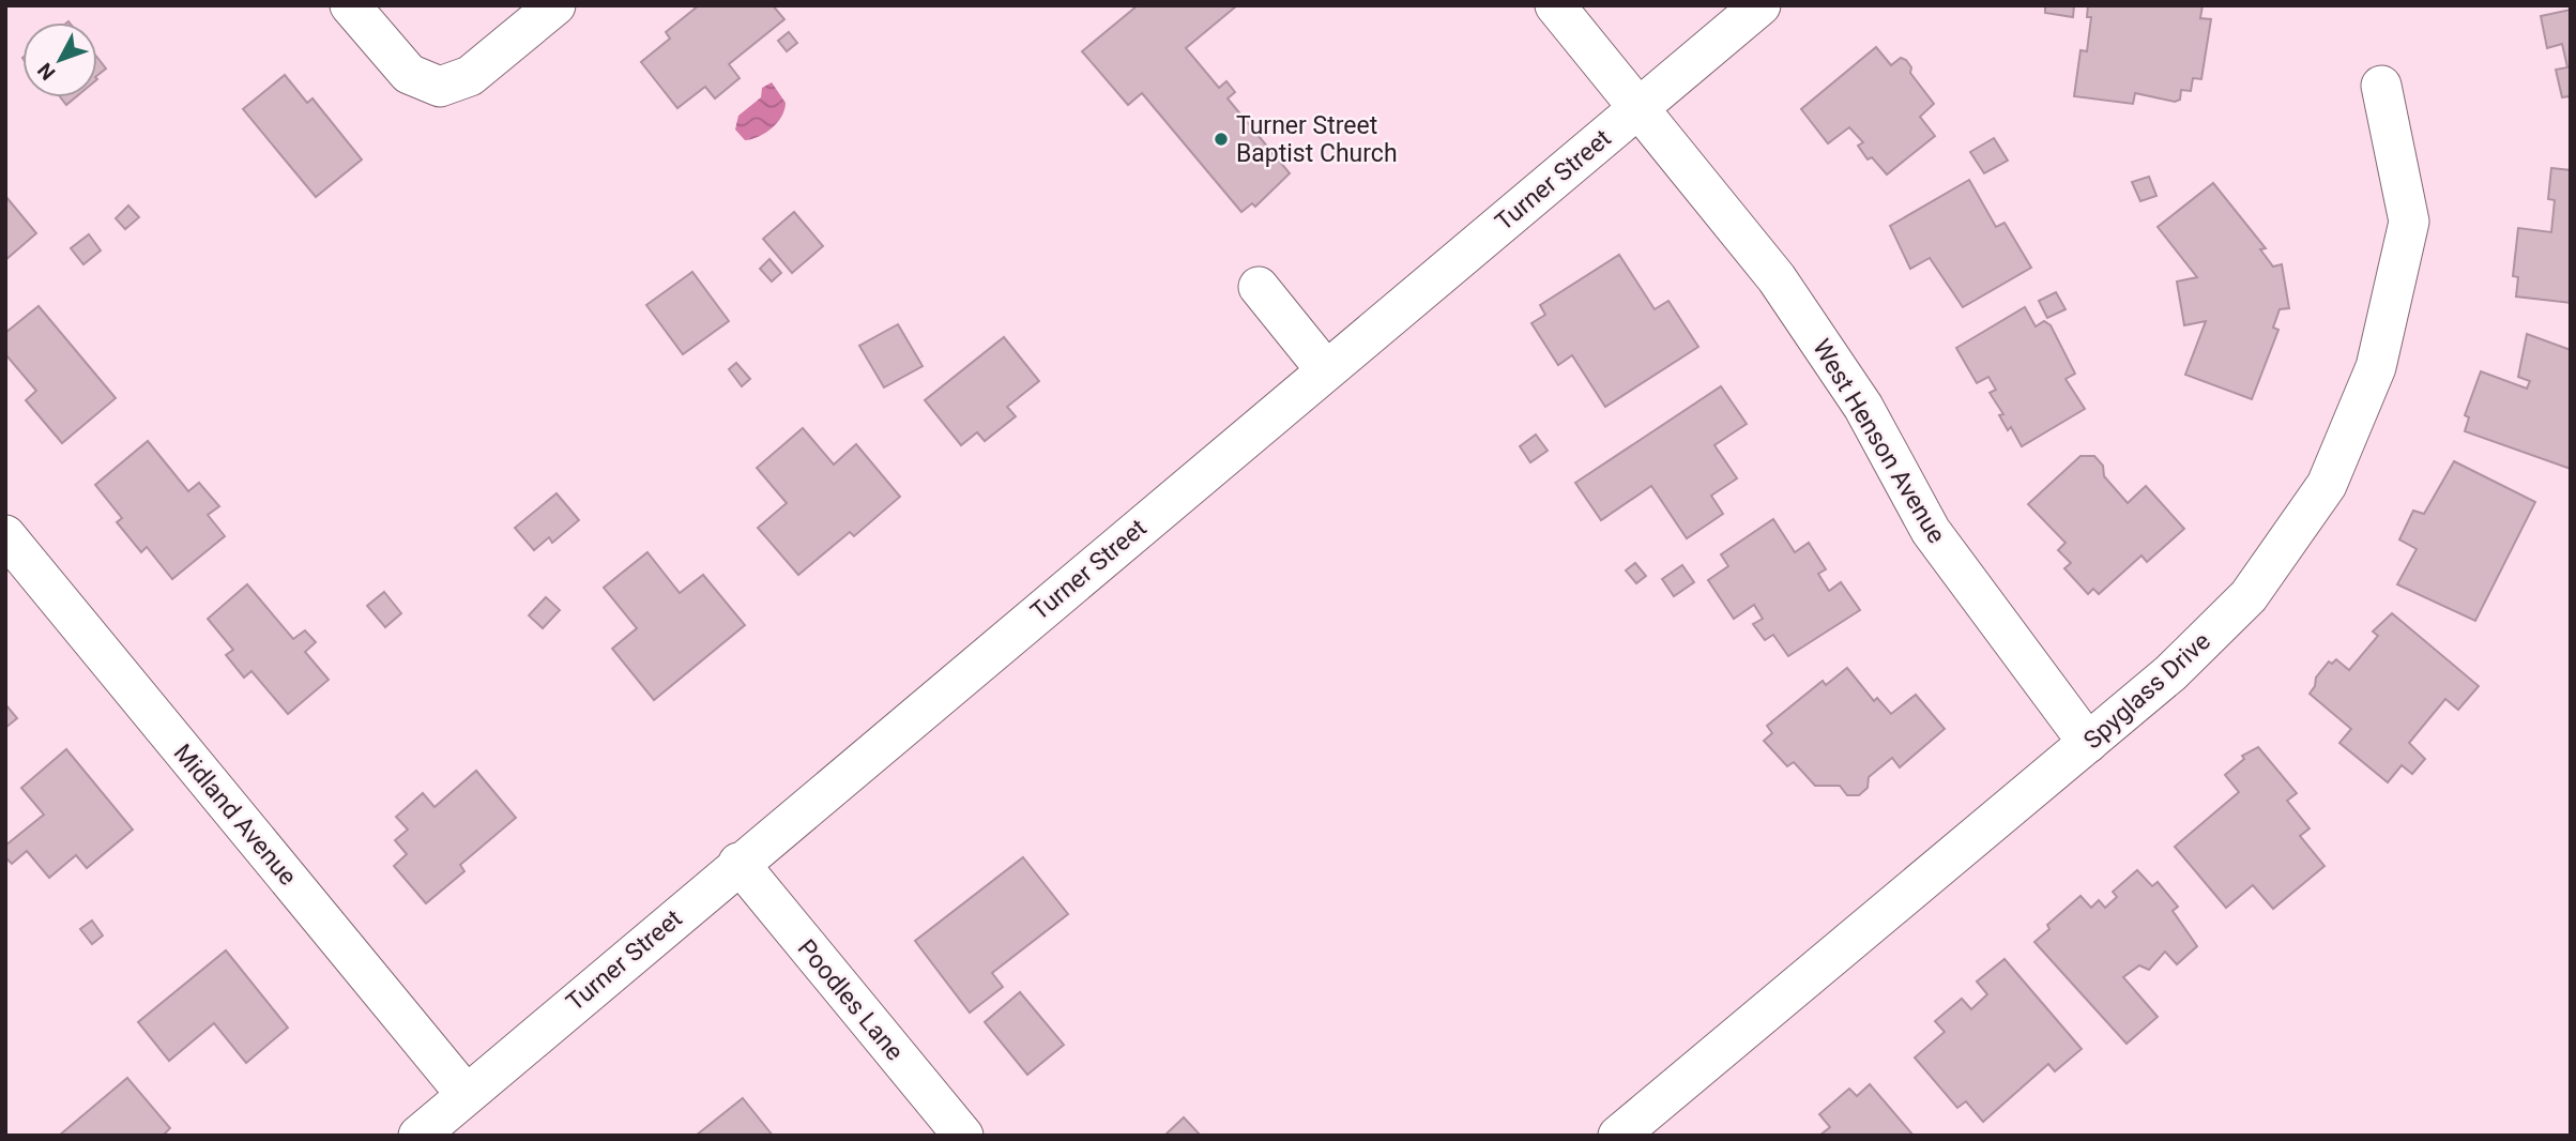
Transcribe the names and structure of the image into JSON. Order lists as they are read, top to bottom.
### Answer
{
  "streets": {
    "street": [
      "Turner Street",
      "West Henson Avenue",
      "Spyglass Drive",
      "Midland Avenue",
      "Poodles Lane"
    ]
  },
  "crossings": [
    ["Turner Street", "West Henson Avenue"],
    ["Turner Street", "Midland Avenue"],
    ["Turner Street", "Poodles Lane"],
    ["West Henson Avenue", "Spyglass Drive"]
  ],
  "places": ["Turner Street Baptist Church"],
  "north": "bottom left"
}
